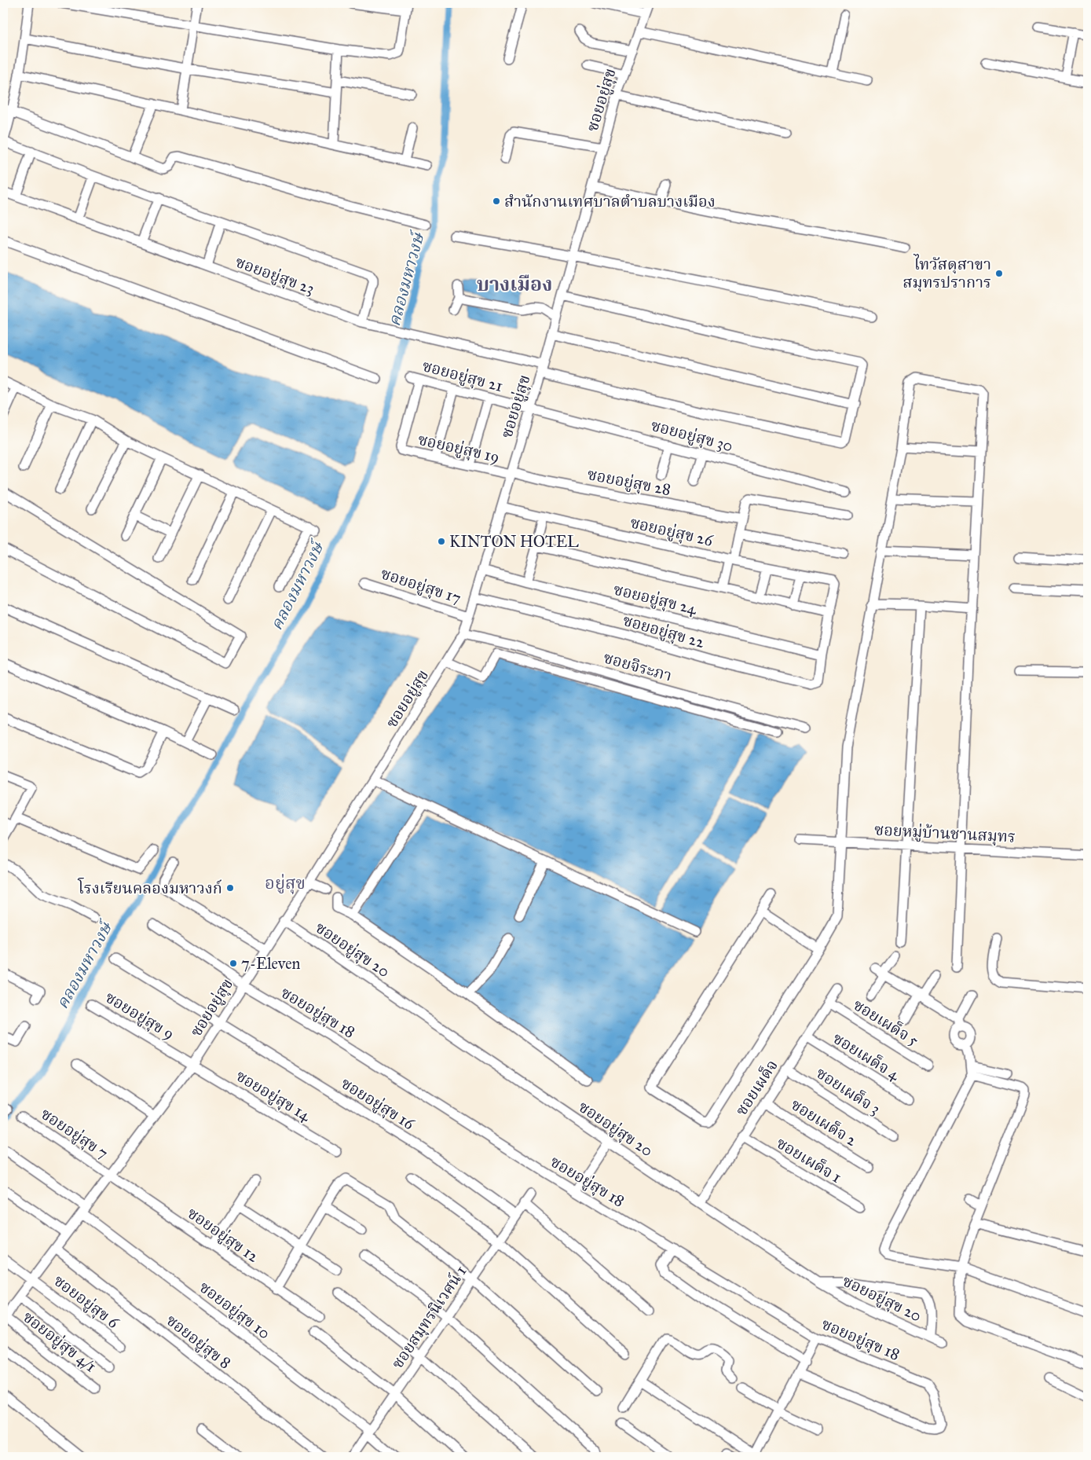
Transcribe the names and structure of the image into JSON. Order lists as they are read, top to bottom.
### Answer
{
  "streets": {
    "street": [
      "ซอยอยู่สุข",
      "ซอยอยู่สุข 23",
      "ซอยอยู่สุข 21",
      "ซอยอยู่สุข 30",
      "ซอยอยู่สุข 19",
      "ซอยอยู่สุข 28",
      "ซอยอยู่สุข 26",
      "ซอยอยู่สุข 17",
      "ซอยอยู่สุข 24",
      "ซอยอยู่สุข 22",
      "ซอยจิระภา",
      "ซอยหมู่บ้านชานสมุทร",
      "ซอยอยู่สุข 20",
      "ซอยอยู่สุข 18",
      "ซอยอยู่สุข 9",
      "ซอยเผด็จ 5",
      "ซอยเผด็จ 4",
      "ซอยเผด็จ",
      "ซอยเผด็จ 3",
      "ซอยอยู่สุข 14",
      "ซอยอยู่สุข 16",
      "ซอยเผด็จ 2",
      "ซอยอยู่สุข 7",
      "ซอยเผด็จ 1",
      "ซอยอยู่สุข 12",
      "ซอยอยู่สุข 6",
      "ซอยอยู่สุข 10",
      "ซอยสมุทรนิเวศน์ 1",
      "ซอยอยู่สุข 4/1",
      "ซอยอยู่สุข 8"
    ]
  },
  "crossings": [
    ["ซอยอยู่สุข", "ซอยอยู่สุข 23"],
    ["ซอยอยู่สุข", "ซอยอยู่สุข 21"],
    ["ซอยอยู่สุข", "ซอยอยู่สุข 30"],
    ["ซอยอยู่สุข", "ซอยอยู่สุข 19"],
    ["ซอยอยู่สุข", "ซอยอยู่สุข 28"],
    ["ซอยอยู่สุข", "ซอยอยู่สุข 26"],
    ["ซอยอยู่สุข", "ซอยอยู่สุข 17"],
    ["ซอยอยู่สุข", "ซอยอยู่สุข 24"],
    ["ซอยอยู่สุข", "ซอยอยู่สุข 22"],
    ["ซอยอยู่สุข", "ซอยจิระภา"],
    ["ซอยอยู่สุข", "ซอยอยู่สุข 20"],
    ["ซอยอยู่สุข", "ซอยอยู่สุข 18"],
    ["ซอยอยู่สุข", "ซอยอยู่สุข 9"],
    ["ซอยอยู่สุข", "ซอยอยู่สุข 14"],
    ["ซอยอยู่สุข", "ซอยอยู่สุข 16"],
    ["ซอยอยู่สุข", "ซอยอยู่สุข 7"],
    ["ซอยอยู่สุข", "ซอยอยู่สุข 12"],
    ["ซอยอยู่สุข", "ซอยอยู่สุข 6"],
    ["ซอยอยู่สุข", "ซอยอยู่สุข 10"],
    ["ซอยอยู่สุข", "ซอยอยู่สุข 4/1"],
    ["ซอยอยู่สุข", "ซอยอยู่สุข 8"],
    ["ซอยอยู่สุข 21", "ซอยอยู่สุข 30"],
    ["ซอยอยู่สุข 21", "ซอยอยู่สุข 19"],
    ["ซอยอยู่สุข 19", "ซอยอยู่สุข 28"],
    ["ซอยอยู่สุข 24", "ซอยอยู่สุข 22"],
    ["ซอยอยู่สุข 20", "ซอยเผด็จ"],
    ["ซอยอยู่สุข 9", "ซอยอยู่สุข 14"],
    ["ซอยเผด็จ 5", "ซอยเผด็จ"],
    ["ซอยเผด็จ 4", "ซอยเผด็จ"],
    ["ซอยเผด็จ", "ซอยเผด็จ 3"],
    ["ซอยเผด็จ", "ซอยเผด็จ 2"],
    ["ซอยเผด็จ", "ซอยเผด็จ 1"],
    ["ซอยอยู่สุข 16", "ซอยสมุทรนิเวศน์ 1"],
    ["ซอยอยู่สุข 7", "ซอยอยู่สุข 12"],
    ["ซอยอยู่สุข 10", "ซอยสมุทรนิเวศน์ 1"]
  ],
  "districts": ["บางเมือง", "อยู่สุข"],
  "water": ["คลองมหาวงษ์"],
  "places": [
    "สำนักงานเทศบาลตำบลบางเมือง",
    "ไทวัสดุสาขา สมุทรปราการ",
    "KINTON HOTEL",
    "โรงเรียนคลองมหาวงก์",
    "7-Eleven"
  ]
}
